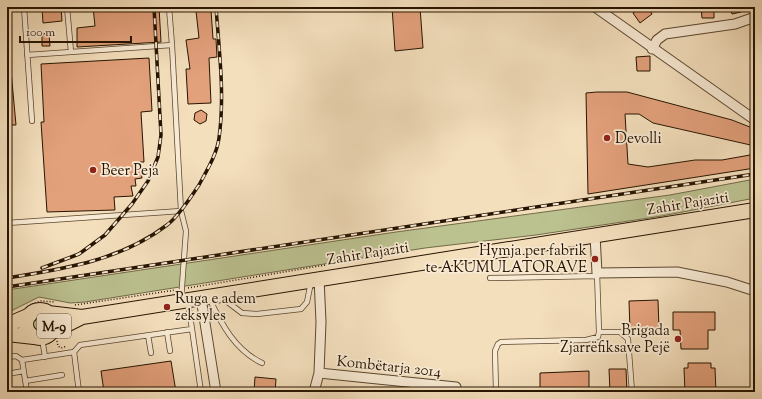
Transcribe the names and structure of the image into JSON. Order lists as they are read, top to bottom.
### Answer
{
  "streets": {
    "main road": ["Zahir Pajaziti", "M-9"],
    "street": ["Kombëtarja 2014"]
  },
  "crossings": [
    ["Zahir Pajaziti", "M-9"],
    ["Zahir Pajaziti", "Kombëtarja 2014"]
  ],
  "places": [
    "Devolli",
    "Beer Peja",
    "Hymja per fabrik te AKUMULATORAVE",
    "Ruga e adem zeksyles",
    "Brigada Zjarrëfiksave Pejë"
  ],
  "scale_bar": "100 m"
}
